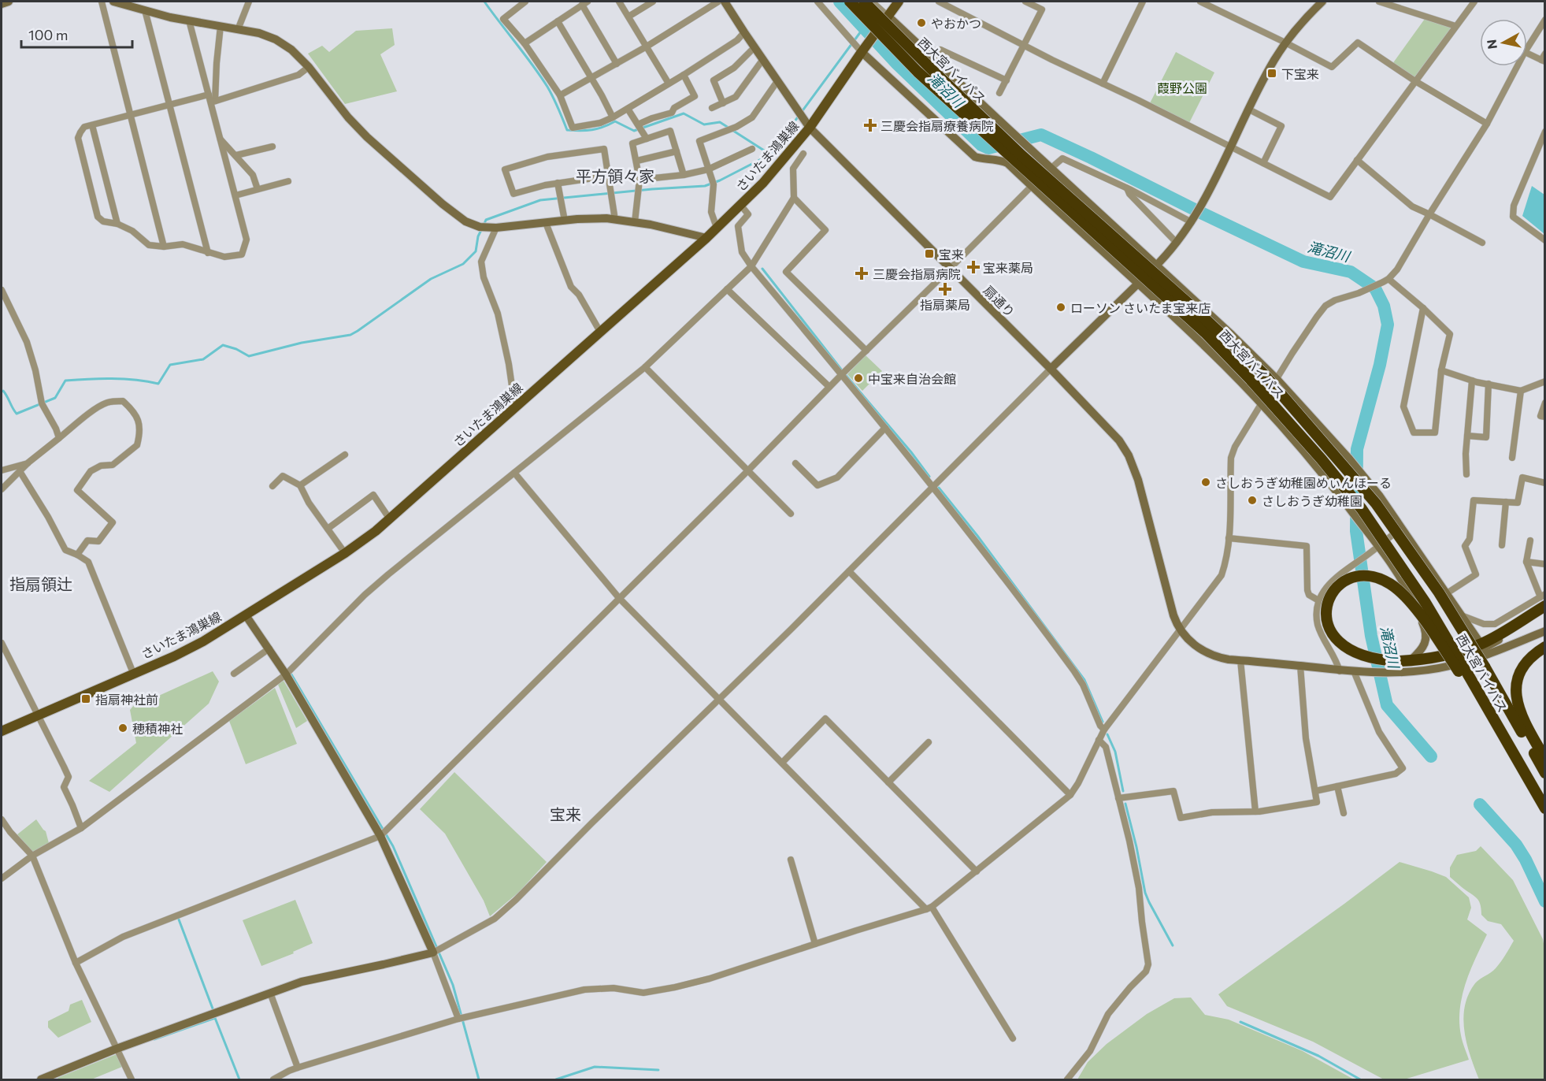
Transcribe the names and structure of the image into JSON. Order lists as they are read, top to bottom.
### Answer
{
  "streets": {
    "highway": ["西大宮バイパス"],
    "main road": ["さいたま鴻巣線"],
    "street": ["扇通り"]
  },
  "crossings": [
    ["さいたま鴻巣線", "扇通り"]
  ],
  "districts": ["平方領々家", "指扇領辻", "宝来"],
  "water": ["滝沼川"],
  "parks": ["葭野公園"],
  "places": {
    "other": [
      "やおかつ",
      "ローソン さいたま宝来店",
      "中宝来自治会館",
      "さしおうぎ幼稚園めぃんほーる",
      "さしおうぎ幼稚園",
      "穂積神社"
    ],
    "transit": ["下宝来", "宝来", "指扇神社前"],
    "health": [
      "三慶会指扇療養病院",
      "宝来薬局",
      "三慶会指扇病院",
      "指扇薬局"
    ]
  },
  "scale_bar": "100 m",
  "north": "left"
}
